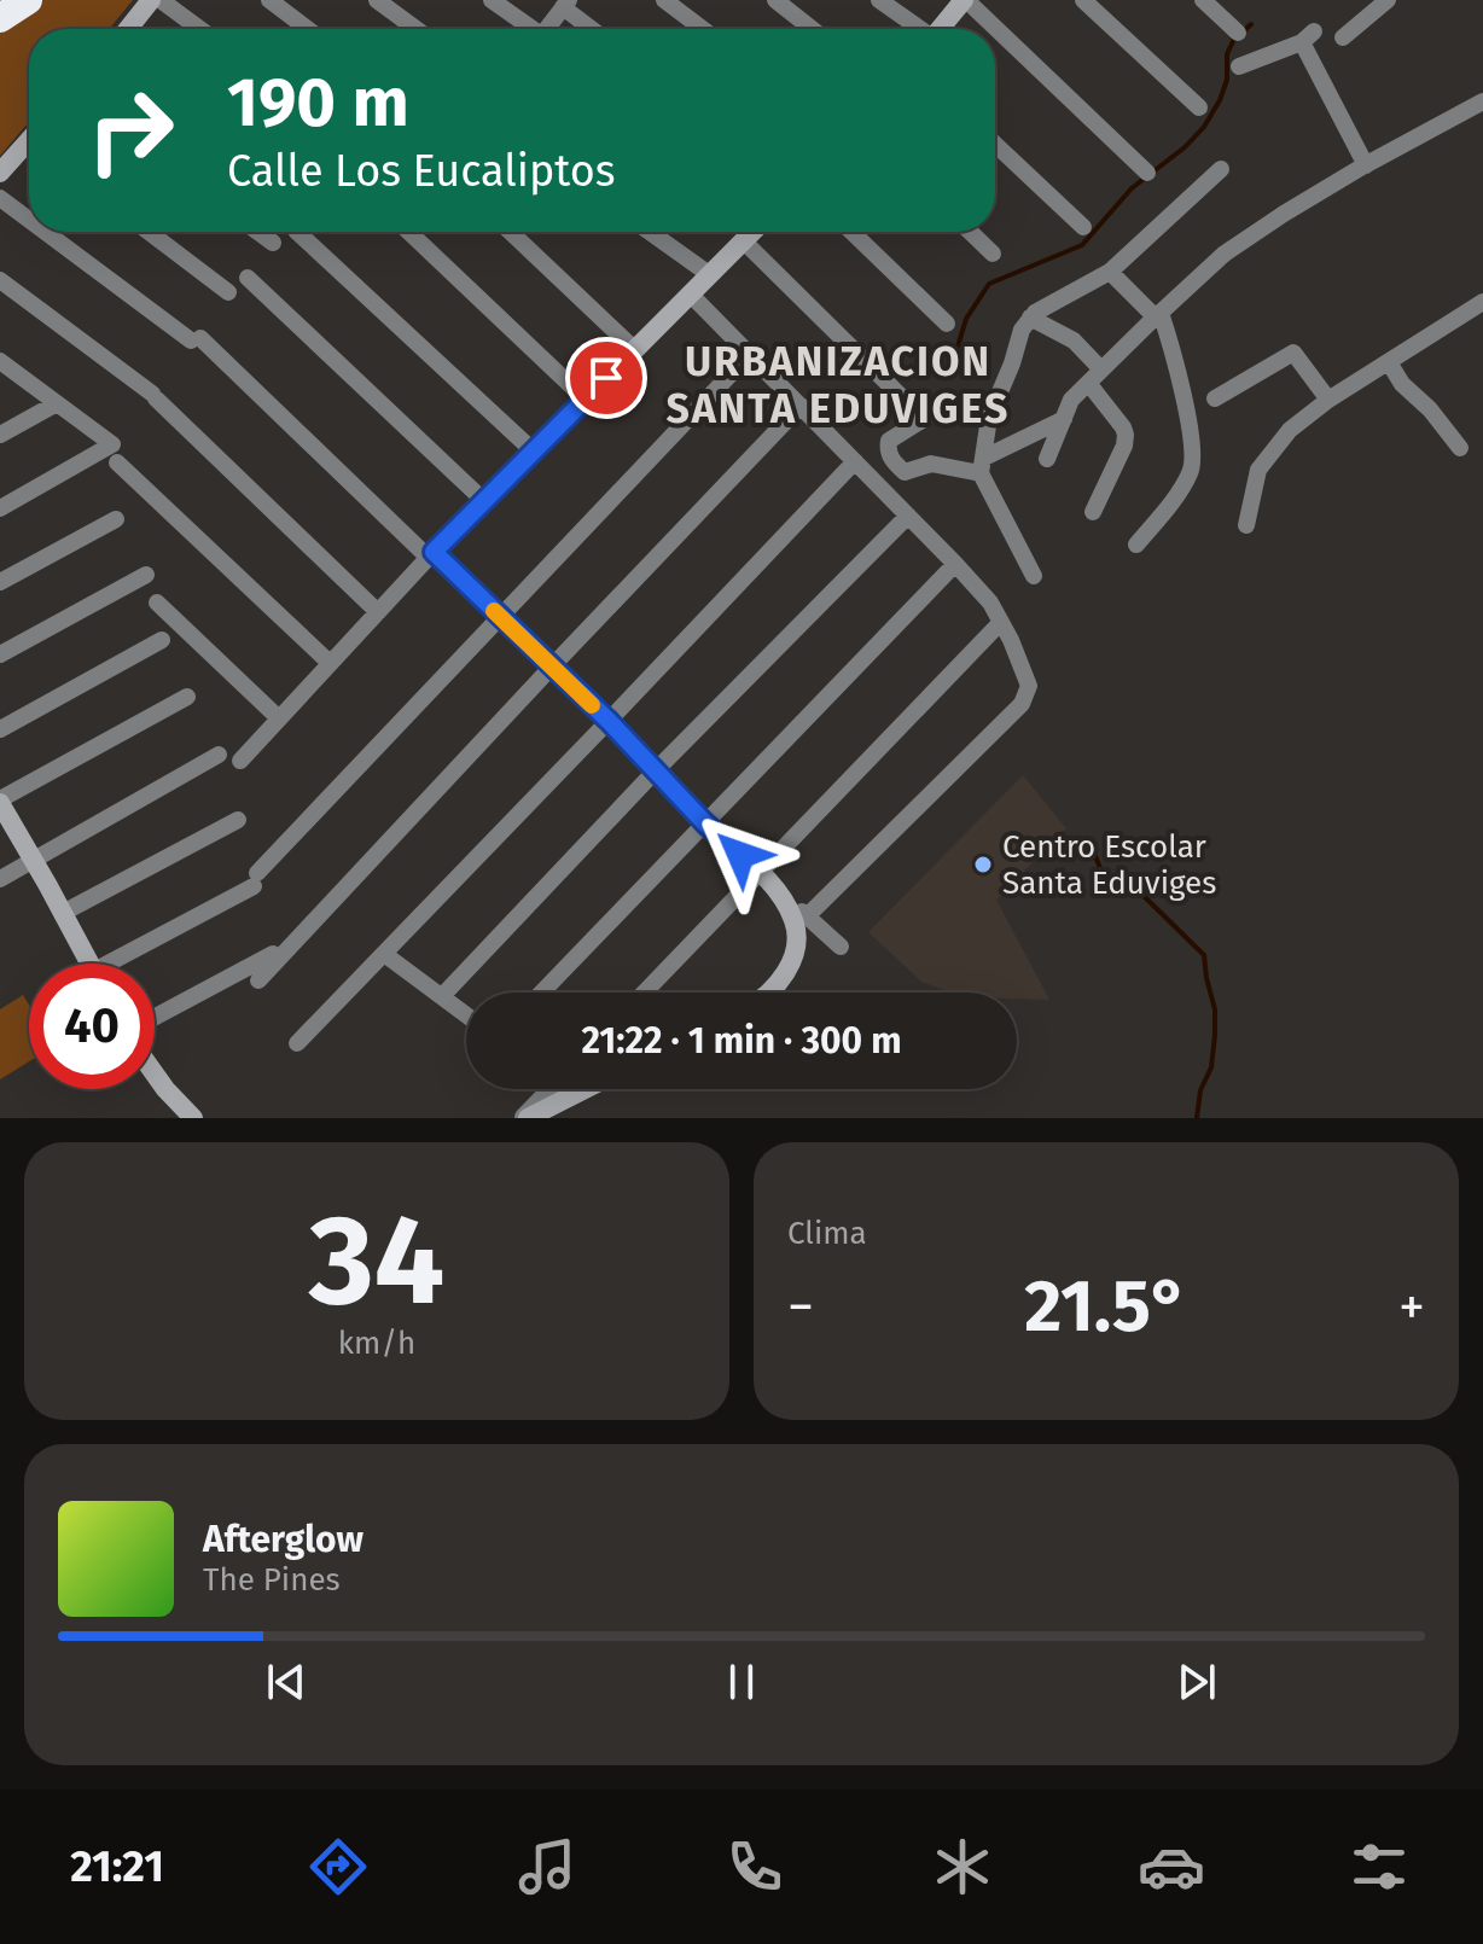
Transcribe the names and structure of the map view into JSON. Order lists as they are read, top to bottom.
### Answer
{
  "districts": ["URBANIZACION SANTA EDUVIGES"],
  "places": ["Centro Escolar Santa Eduviges"],
  "page": {
    "turn": ["190 m", "Calle Los Eucaliptos"],
    "limit": "40",
    "trip": "21:22 · 1 min · 300 m",
    "tile": [
      ["34", "km/h"],
      "Clima"
    ],
    "heat": ["−", "21.5°", "+"],
    "song": ["Afterglow", "The Pines"],
    "tabs": "21:21"
  }
}
